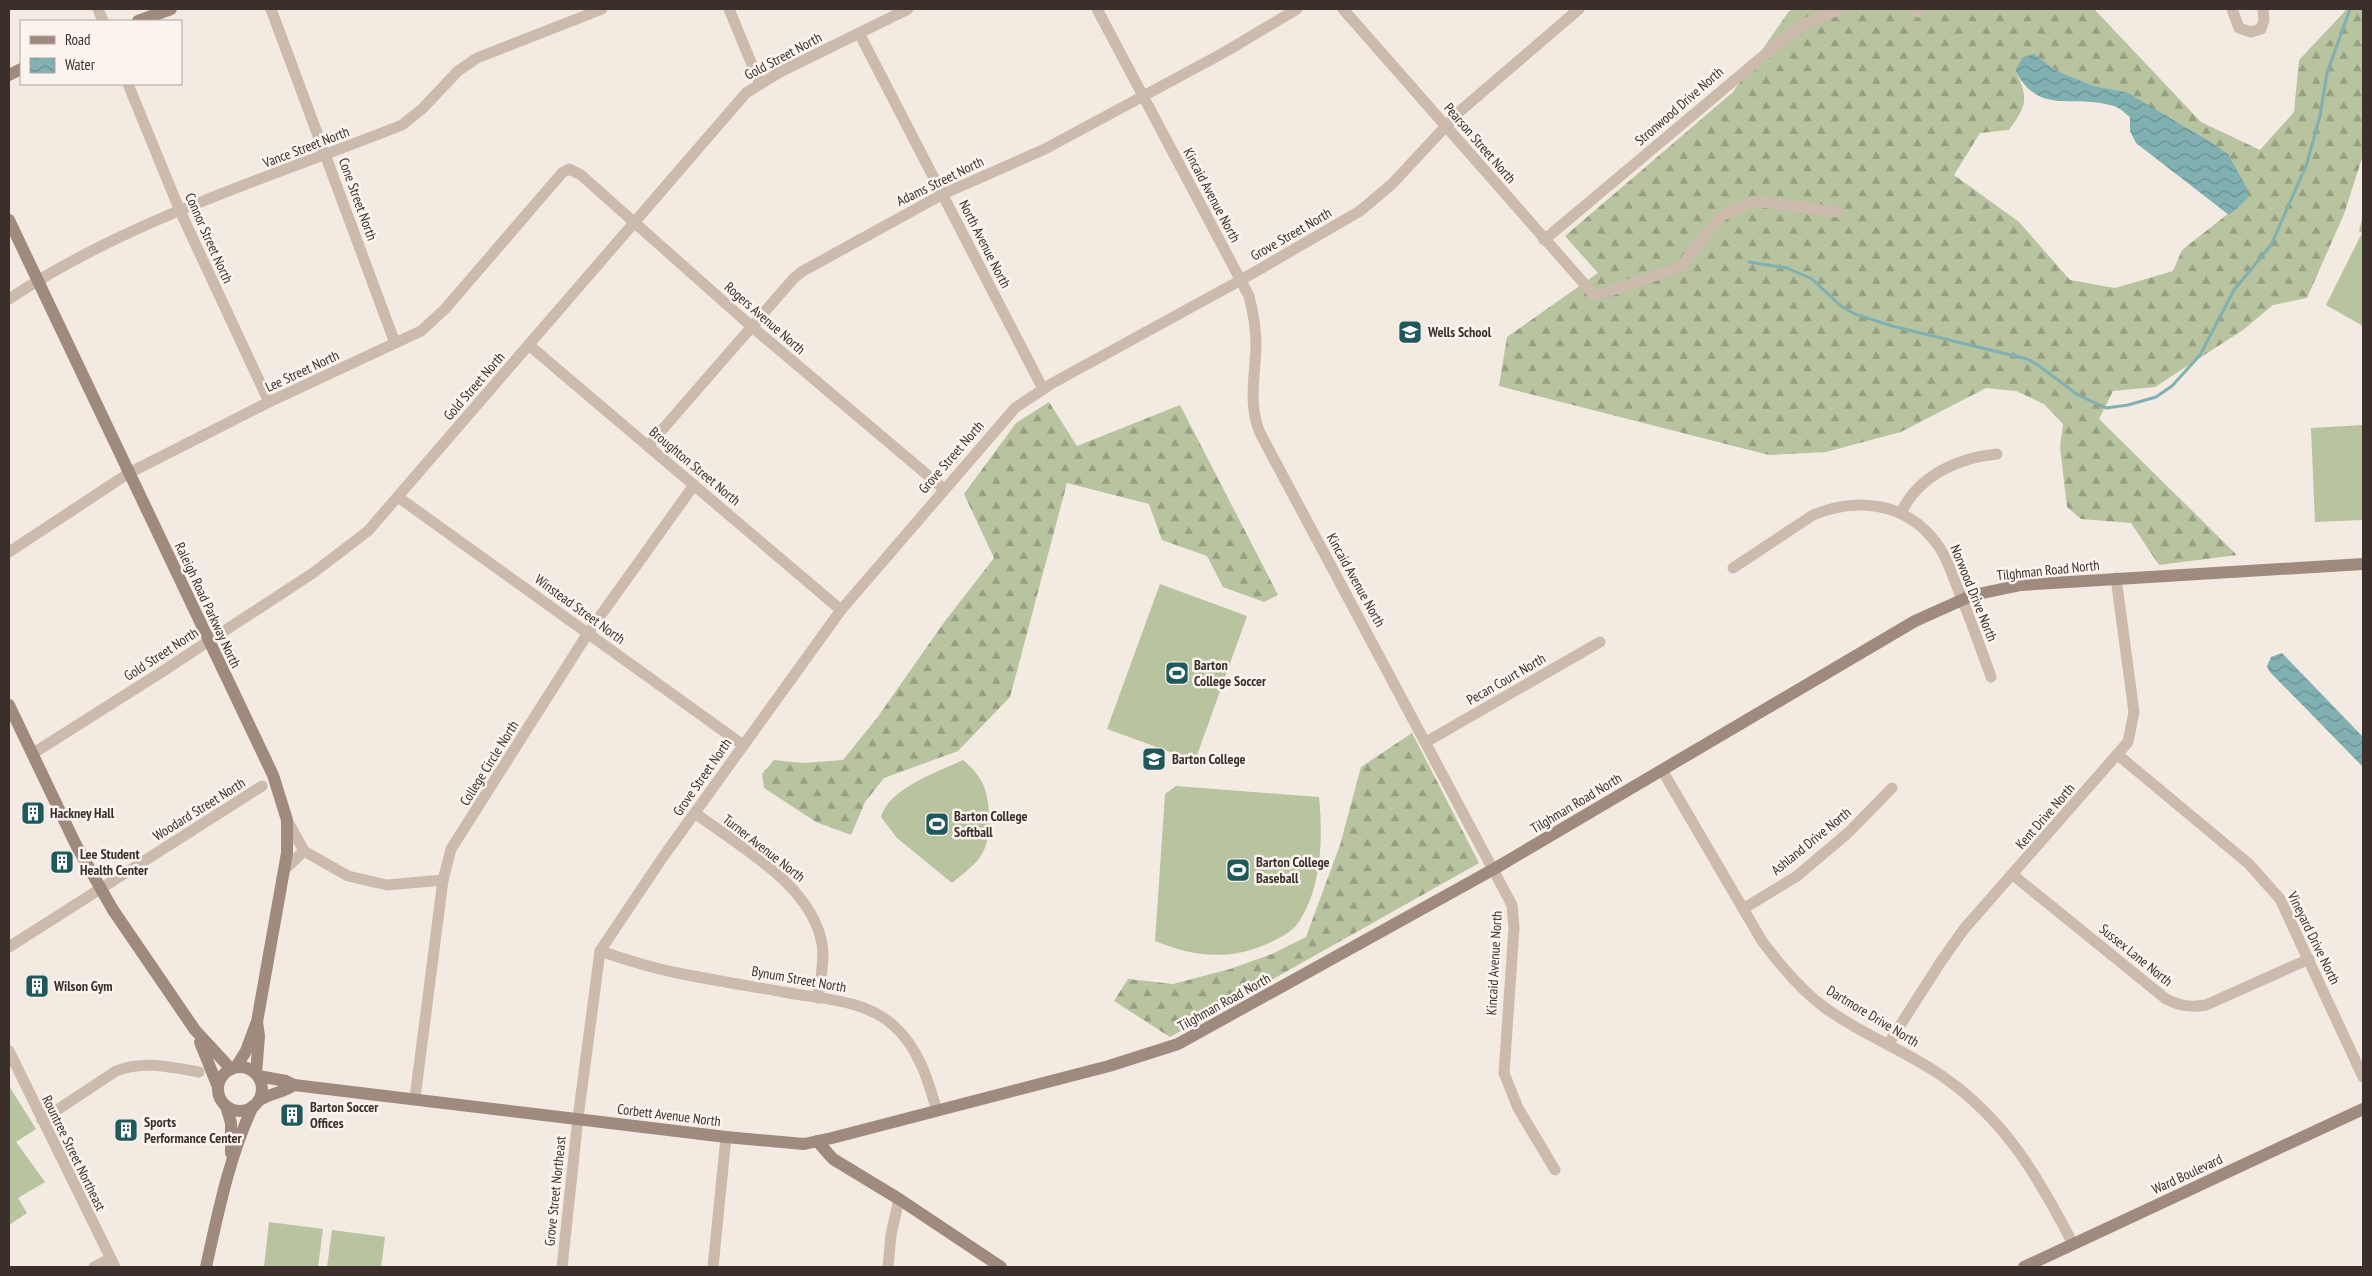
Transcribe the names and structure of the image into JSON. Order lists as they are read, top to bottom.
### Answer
{
  "streets": {
    "street": [
      "Gold Street North",
      "Stronwood Drive North",
      "Pearson Street North",
      "Vance Street North",
      "Adams Street North",
      "Kincaid Avenue North",
      "Cone Street North",
      "Grove Street North",
      "Connor Street North",
      "North Avenue North",
      "Rogers Avenue North",
      "Lee Street North",
      "Broughton Street North",
      "Tilghman Road North",
      "Norwood Drive North",
      "Raleigh Road Parkway North",
      "Winstead Street North",
      "Pecan Court North",
      "College Circle North",
      "Woodard Street North",
      "Kent Drive North",
      "Ashland Drive North",
      "Turner Avenue North",
      "Vineyard Drive North",
      "Sussex Lane North",
      "Bynum Street North",
      "Dartmore Drive North",
      "Corbett Avenue North",
      "Rountree Street Northeast",
      "Ward Boulevard",
      "Grove Street Northeast"
    ]
  },
  "crossings": [
    ["Gold Street North", "North Avenue North"],
    ["Gold Street North", "Rogers Avenue North"],
    ["Gold Street North", "Broughton Street North"],
    ["Gold Street North", "Raleigh Road Parkway North"],
    ["Gold Street North", "Winstead Street North"],
    ["Stronwood Drive North", "Pearson Street North"],
    ["Pearson Street North", "Grove Street North"],
    ["Vance Street North", "Cone Street North"],
    ["Vance Street North", "Connor Street North"],
    ["Vance Street North", "Raleigh Road Parkway North"],
    ["Adams Street North", "Kincaid Avenue North"],
    ["Adams Street North", "North Avenue North"],
    ["Adams Street North", "Rogers Avenue North"],
    ["Adams Street North", "Broughton Street North"],
    ["Kincaid Avenue North", "Grove Street North"],
    ["Kincaid Avenue North", "Tilghman Road North"],
    ["Kincaid Avenue North", "Pecan Court North"],
    ["Cone Street North", "Lee Street North"],
    ["Grove Street North", "North Avenue North"],
    ["Grove Street North", "Rogers Avenue North"],
    ["Grove Street North", "Broughton Street North"],
    ["Grove Street North", "Winstead Street North"],
    ["Grove Street North", "Turner Avenue North"],
    ["Grove Street North", "Bynum Street North"],
    ["Grove Street North", "Corbett Avenue North"],
    ["Grove Street North", "Grove Street Northeast"],
    ["Connor Street North", "Lee Street North"],
    ["Rogers Avenue North", "Lee Street North"],
    ["Lee Street North", "Raleigh Road Parkway North"],
    ["Broughton Street North", "College Circle North"],
    ["Tilghman Road North", "Norwood Drive North"],
    ["Tilghman Road North", "Kent Drive North"],
    ["Tilghman Road North", "Bynum Street North"],
    ["Tilghman Road North", "Dartmore Drive North"],
    ["Tilghman Road North", "Corbett Avenue North"],
    ["Raleigh Road Parkway North", "Corbett Avenue North"],
    ["Winstead Street North", "College Circle North"],
    ["College Circle North", "Corbett Avenue North"],
    ["Kent Drive North", "Vineyard Drive North"],
    ["Kent Drive North", "Sussex Lane North"],
    ["Kent Drive North", "Dartmore Drive North"],
    ["Ashland Drive North", "Dartmore Drive North"],
    ["Turner Avenue North", "Bynum Street North"],
    ["Vineyard Drive North", "Sussex Lane North"],
    ["Dartmore Drive North", "Ward Boulevard"],
    ["Corbett Avenue North", "Grove Street Northeast"]
  ],
  "places": {
    "school or university": ["Wells School", "Barton College"],
    "sports": ["Barton College Soccer", "Barton College Softball", "Barton College Baseball"],
    "building": [
      "Hackney Hall",
      "Lee Student Health Center",
      "Wilson Gym",
      "Barton Soccer Offices",
      "Sports Performance Center"
    ]
  },
  "legend": ["Road", "Water"]
}
